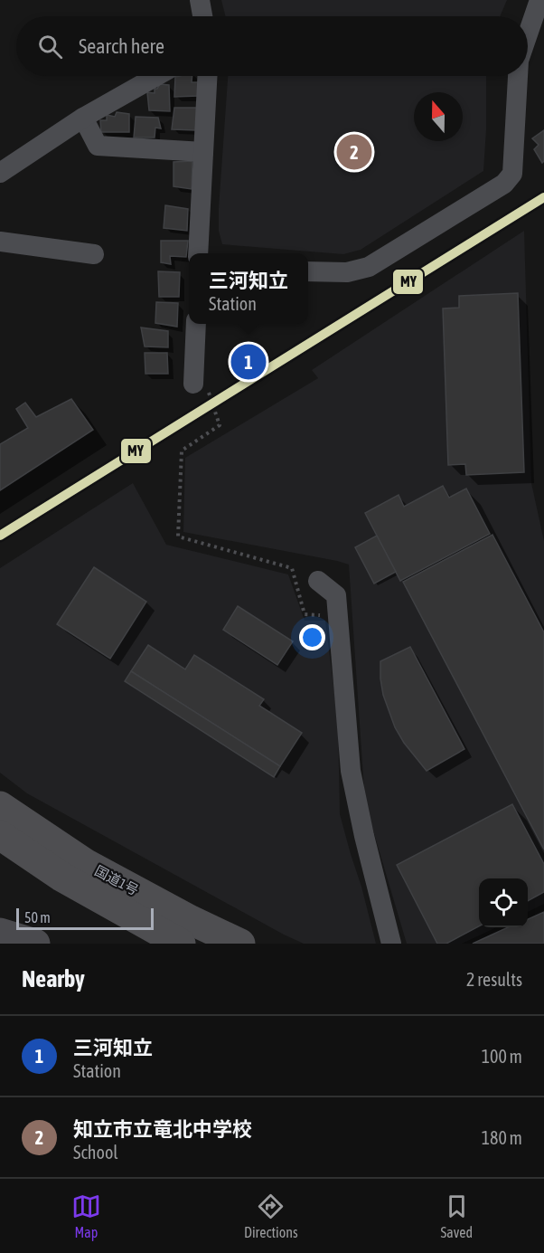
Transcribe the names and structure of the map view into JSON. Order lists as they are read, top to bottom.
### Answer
{
  "streets": {
    "highway": ["国道1号"]
  },
  "lines": ["transit line MY"],
  "scale_bar": "50 m",
  "north": "top",
  "page": {
    "search": "Search here",
    "pins": ["2", "1"],
    "popup": ["三河知立", "Station"],
    "scale": "50 m",
    "heading": ["Nearby", "2 results"],
    "list": [
      {
        "mark": "1",
        "name": "三河知立",
        "note": "Station",
        "value": "100 m"
      },
      {
        "mark": "2",
        "name": "知立市立竜北中学校",
        "note": "School",
        "value": "180 m"
      }
    ],
    "nav": ["Map", "Directions", "Saved"]
  }
}
